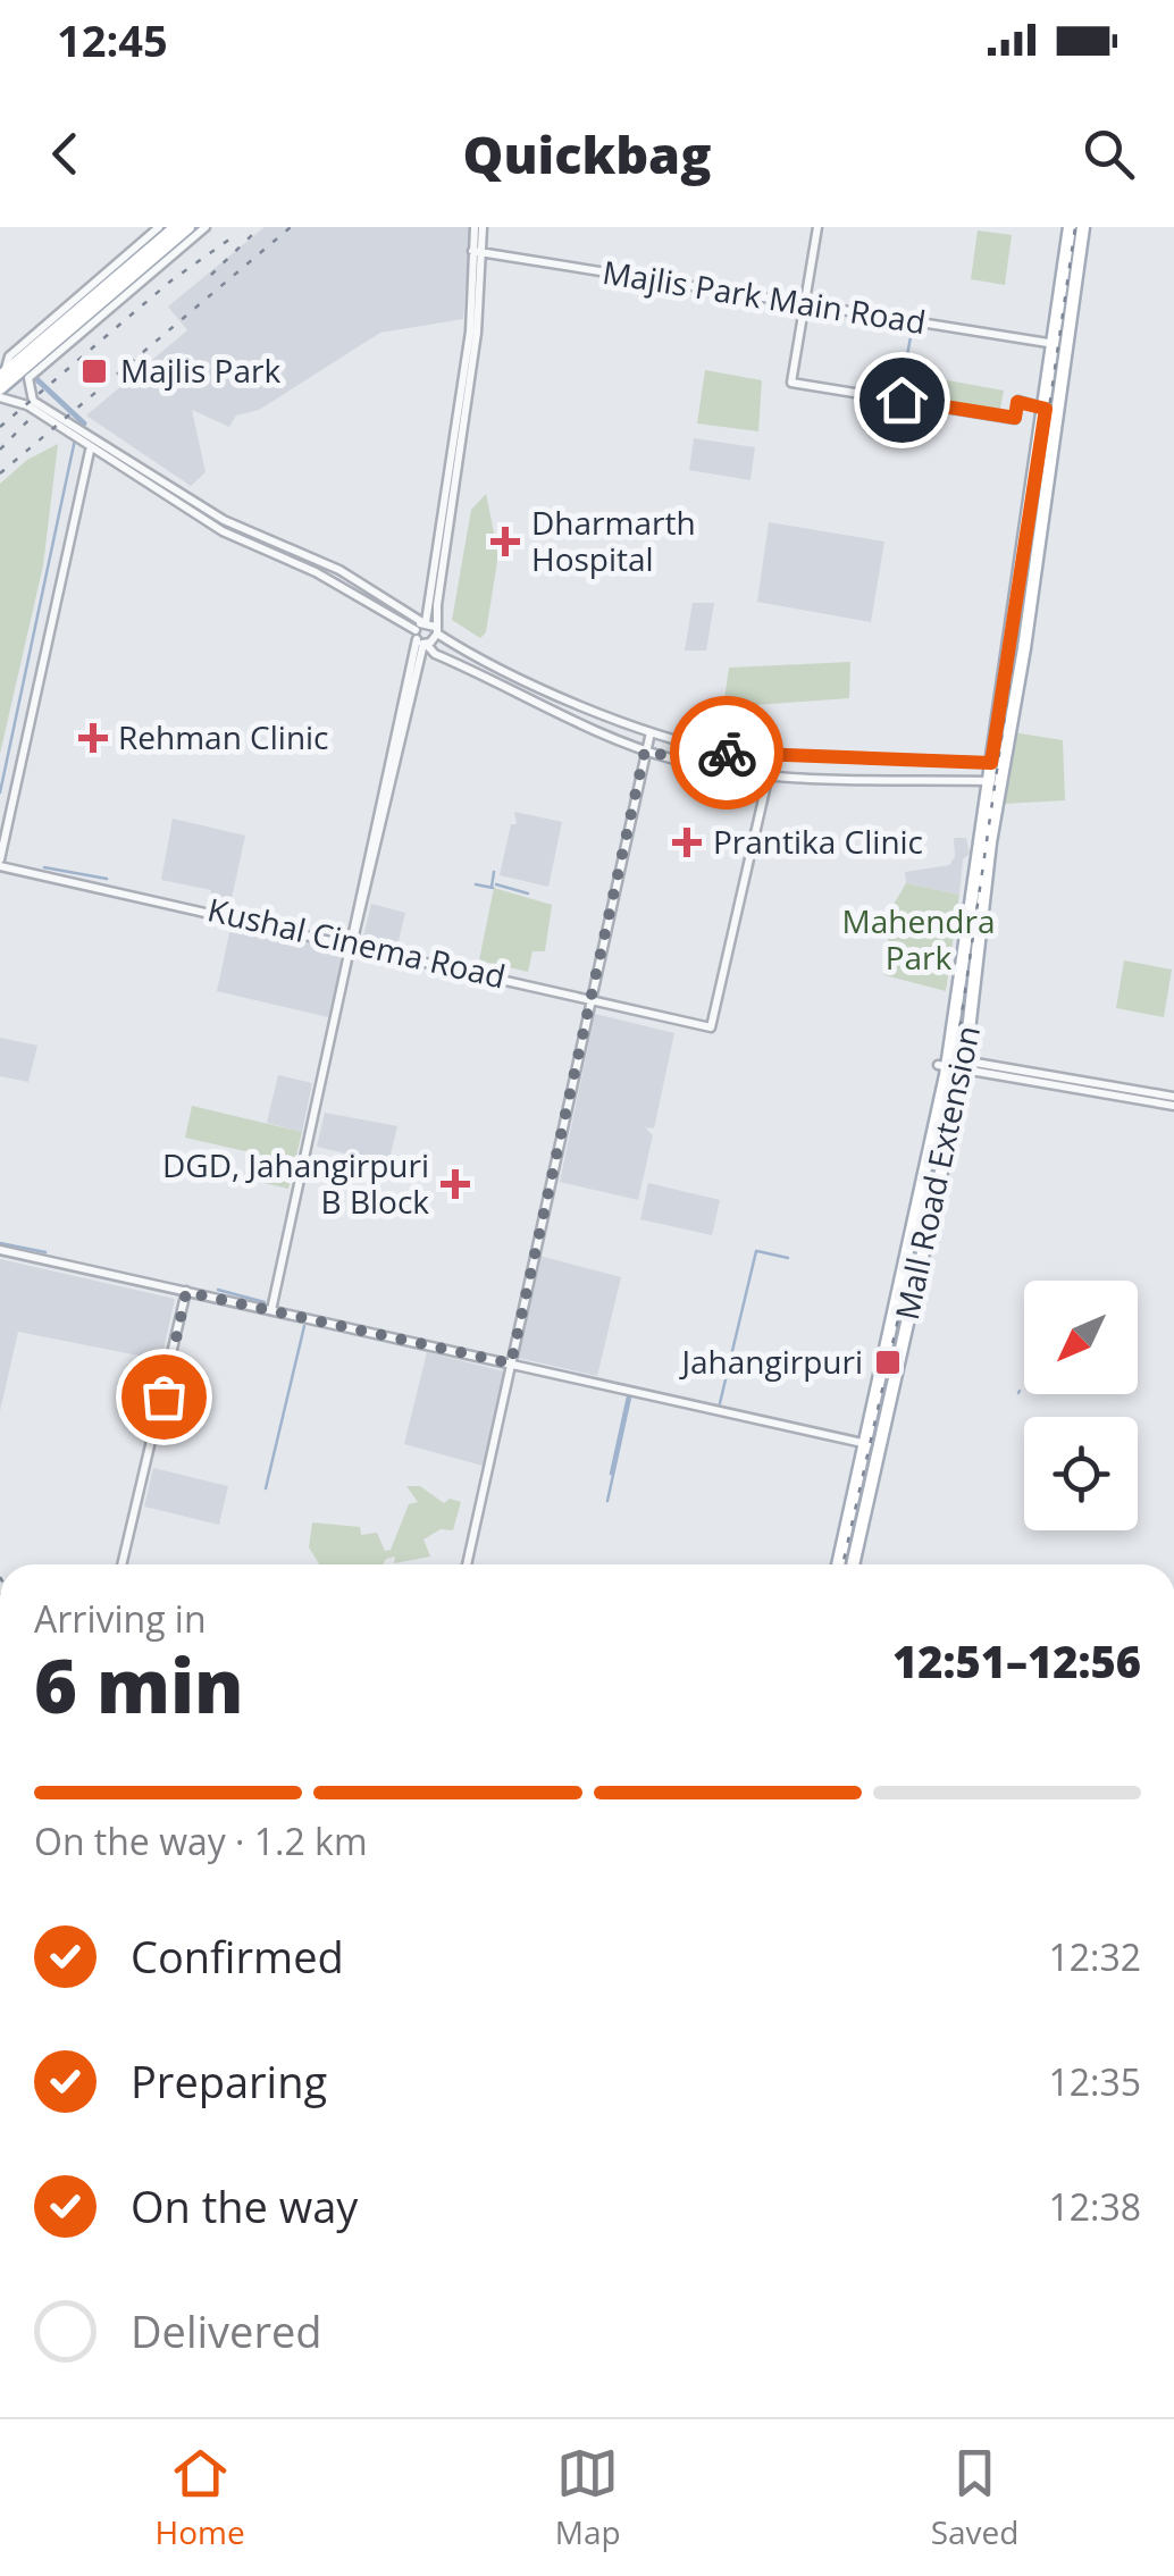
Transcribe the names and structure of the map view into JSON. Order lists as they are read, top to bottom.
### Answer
{
  "streets": {
    "main road": ["Mall Road Extension"],
    "street": ["Majlis Park Main Road", "Kushal Cinema Road"]
  },
  "parks": ["Mahendra Park"],
  "places": {
    "transit": ["Majlis Park", "Jahangirpuri"],
    "health": [
      "Dharmarth Hospital",
      "Rehman Clinic",
      "Prantika Clinic",
      "DGD, Jahangirpuri B Block"
    ]
  },
  "north": "bottom left",
  "page": {
    "status": "12:45",
    "header": "Quickbag",
    "heading": ["6 min", "Arriving in", "12:51–12:56"],
    "bar": "On the way · 1.2 km",
    "list": [
      ["Confirmed", "12:32"],
      ["Preparing", "12:35"],
      ["On the way", "12:38"],
      "Delivered"
    ],
    "tabs": ["Home", "Map", "Saved"]
  }
}
